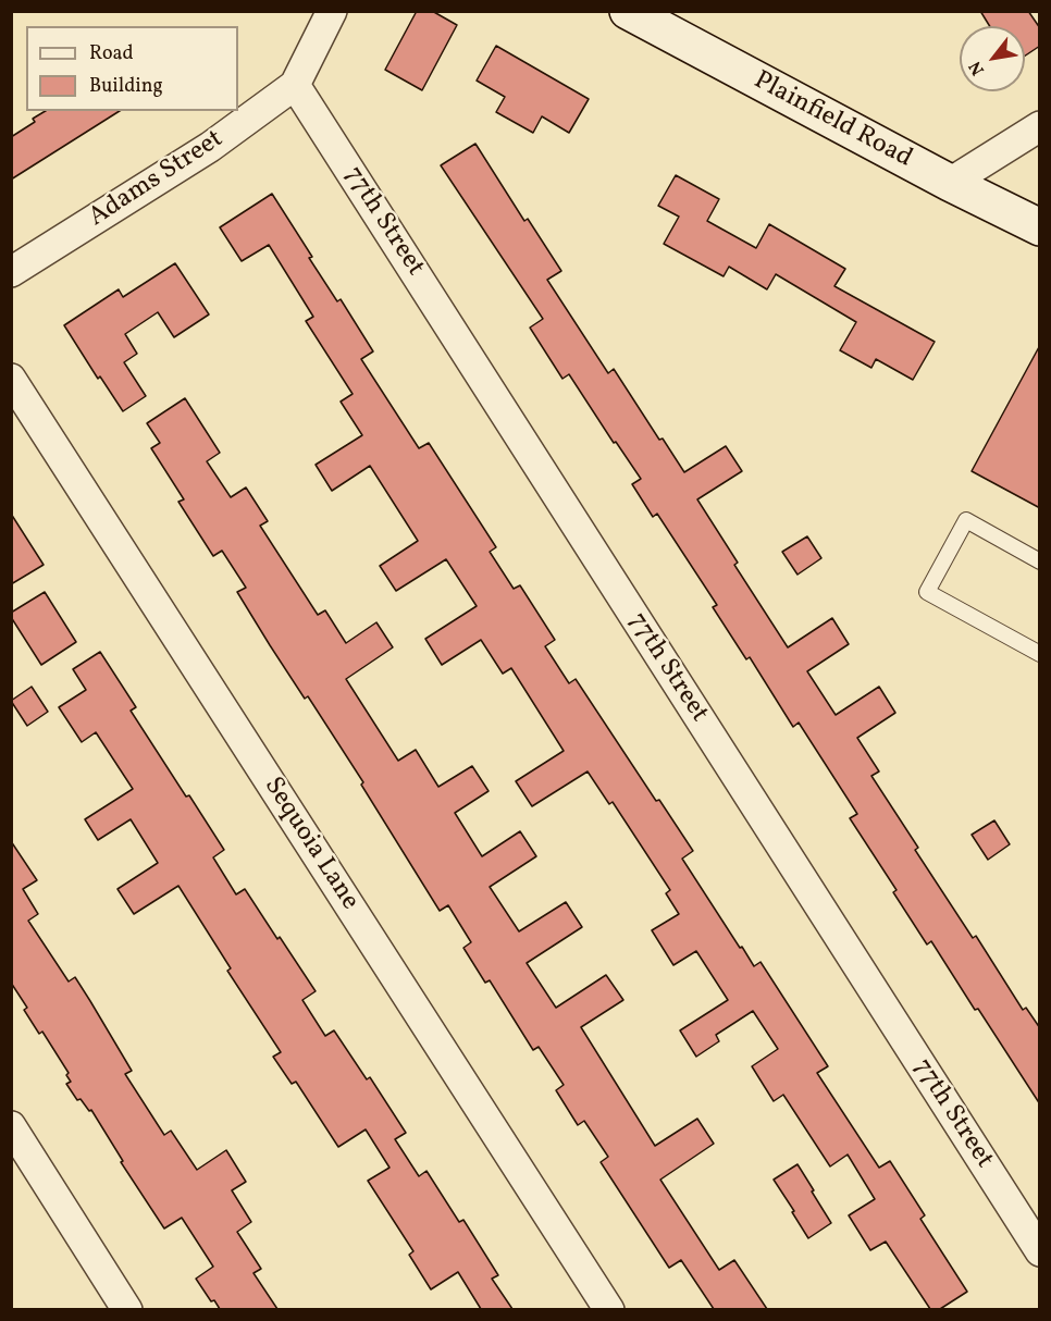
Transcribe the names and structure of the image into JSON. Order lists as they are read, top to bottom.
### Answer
{
  "streets": {
    "main road": ["Plainfield Road"],
    "street": ["Adams Street", "77th Street", "Sequoia Lane"]
  },
  "crossings": [
    ["Adams Street", "77th Street"]
  ],
  "legend": ["Road", "Building"],
  "north": "bottom left"
}
